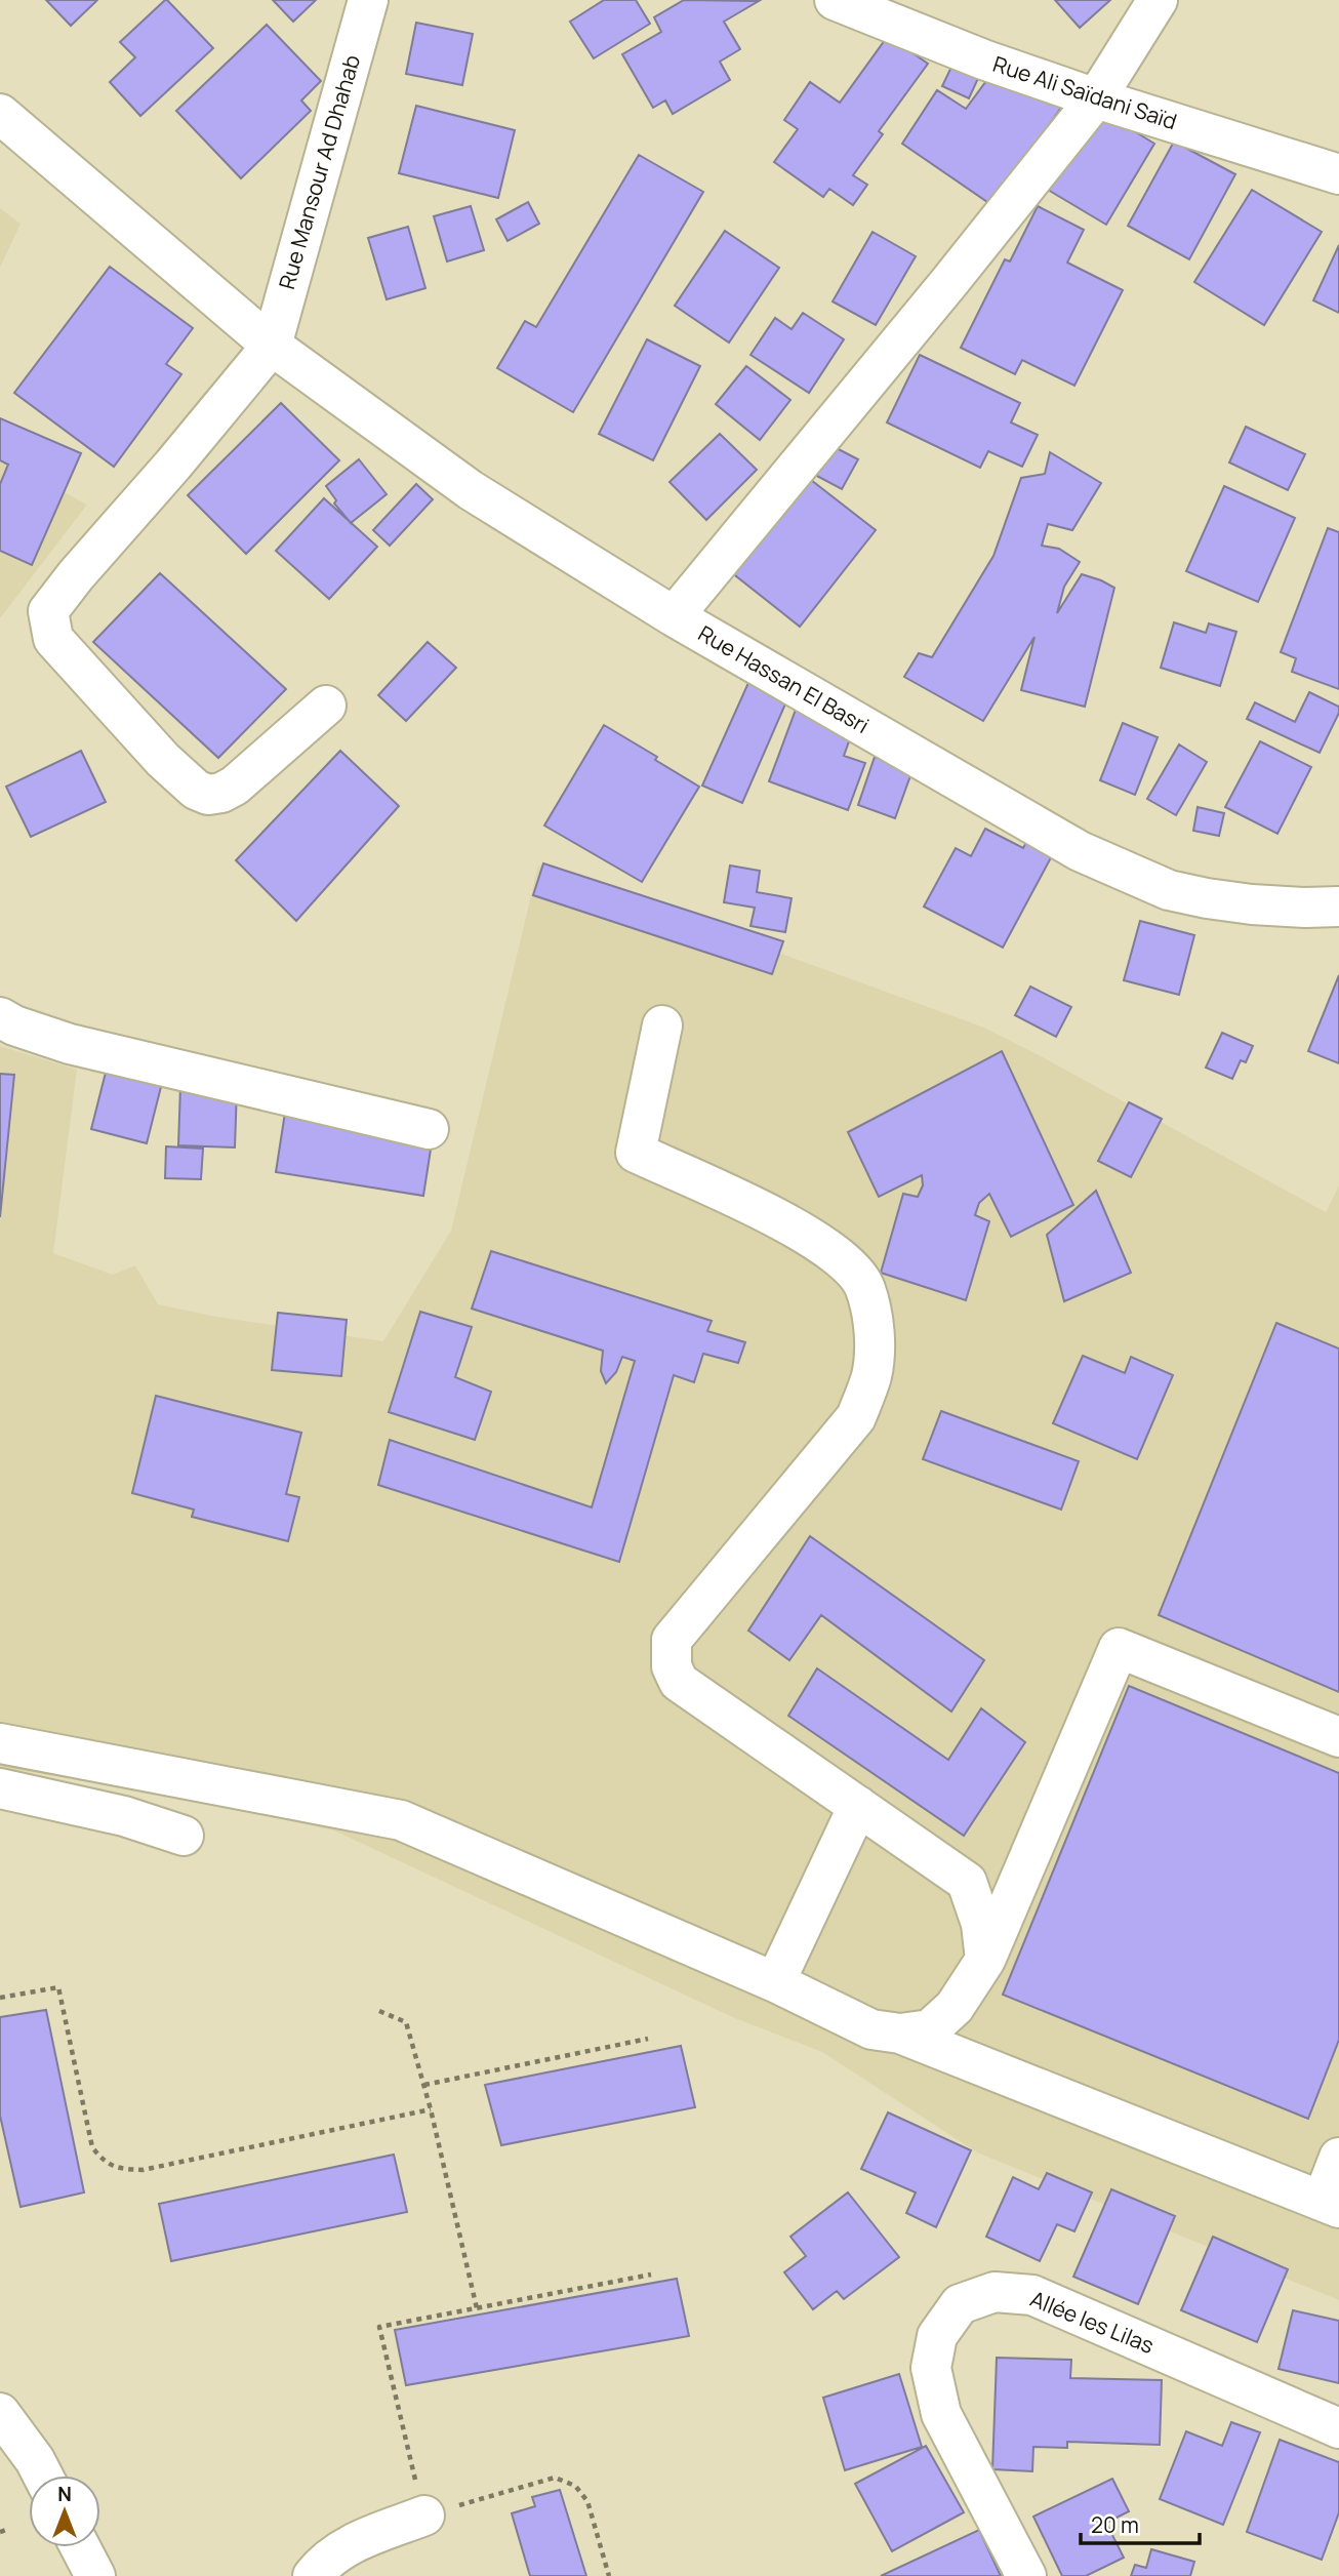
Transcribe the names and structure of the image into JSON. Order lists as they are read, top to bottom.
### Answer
{
  "streets": {
    "street": [
      "Rue Ali Saïdani Saïd",
      "Rue Mansour Ad Dhahab",
      "Rue Hassan El Basri",
      "Allée les Lilas"
    ]
  },
  "crossings": [
    ["Rue Mansour Ad Dhahab", "Rue Hassan El Basri"]
  ],
  "scale_bar": "20 m",
  "north": "top"
}
